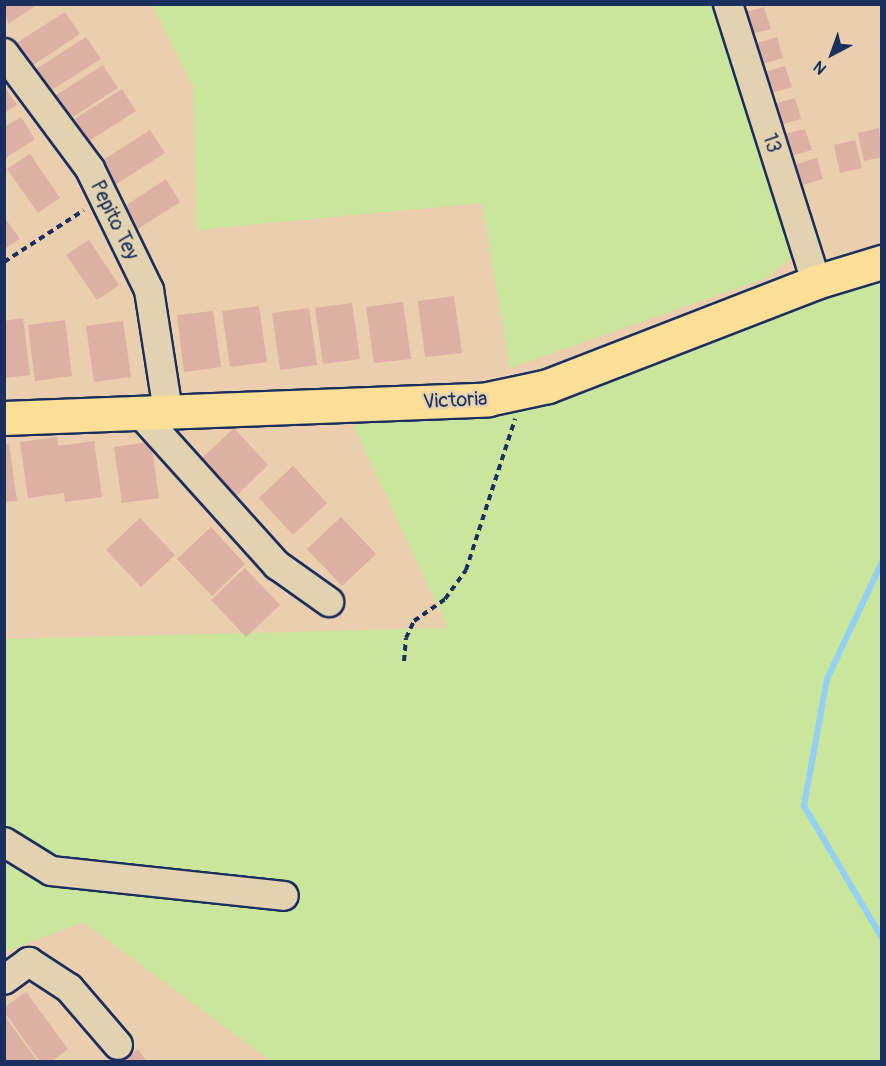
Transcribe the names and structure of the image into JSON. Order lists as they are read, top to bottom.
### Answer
{
  "streets": {
    "main road": ["Victoria"],
    "street": ["13", "Pepito Tey"]
  },
  "crossings": [
    ["13", "Victoria"],
    ["Pepito Tey", "Victoria"]
  ],
  "north": "bottom left"
}
